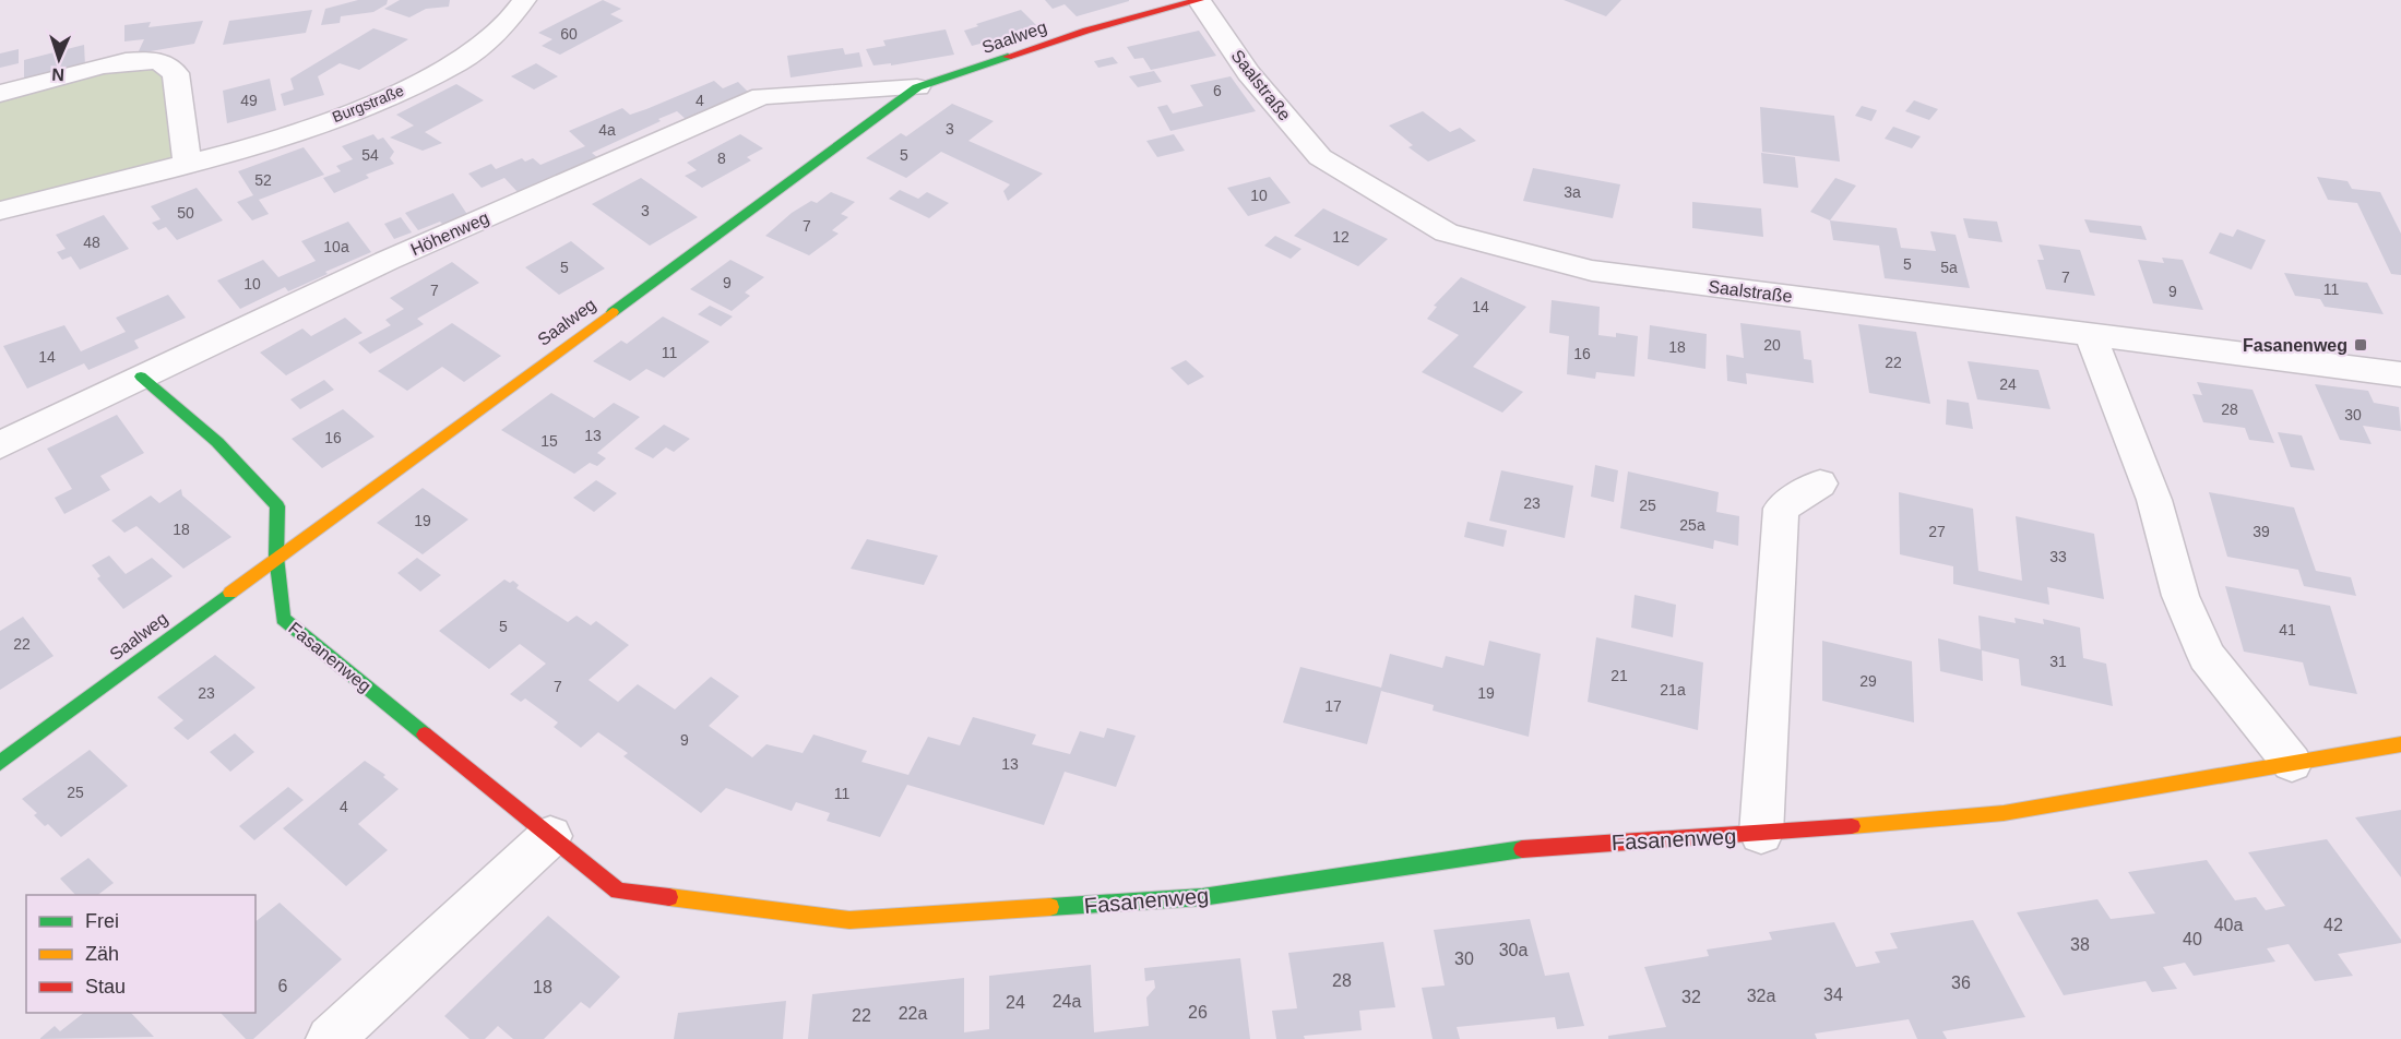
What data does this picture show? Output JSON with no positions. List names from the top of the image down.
{
  "streets": {
    "street": [
      "Saalweg",
      "Saalstraße",
      "Burgstraße",
      "Höhenweg",
      "Fasanenweg"
    ]
  },
  "crossings": [
    ["Saalweg", "Saalstraße"],
    ["Saalweg", "Höhenweg"],
    ["Saalweg", "Fasanenweg"],
    ["Höhenweg", "Fasanenweg"]
  ],
  "places": {
    "transit": ["Fasanenweg"]
  },
  "house_numbers": [
    "60",
    "6",
    "49",
    "4",
    "3",
    "4a",
    "54",
    "5",
    "8",
    "52",
    "3a",
    "10",
    "3",
    "50",
    "7",
    "12",
    "48",
    "10a",
    "5",
    "5",
    "5a",
    "7",
    "9",
    "10",
    "11",
    "7",
    "9",
    "14",
    "20",
    "18",
    "11",
    "16",
    "14",
    "22",
    "24",
    "28",
    "30",
    "13",
    "16",
    "15",
    "23",
    "25",
    "19",
    "25a",
    "18",
    "27",
    "39",
    "33",
    "5",
    "41",
    "22",
    "31",
    "21",
    "29",
    "7",
    "21a",
    "23",
    "19",
    "17",
    "9",
    "13",
    "25",
    "11",
    "4",
    "40a",
    "42",
    "40",
    "38",
    "30a",
    "30",
    "28",
    "36",
    "6",
    "18",
    "34",
    "32a",
    "32",
    "24a",
    "24",
    "26",
    "22a",
    "22"
  ],
  "legend": ["Frei", "Zäh", "Stau"],
  "north": "bottom"
}
